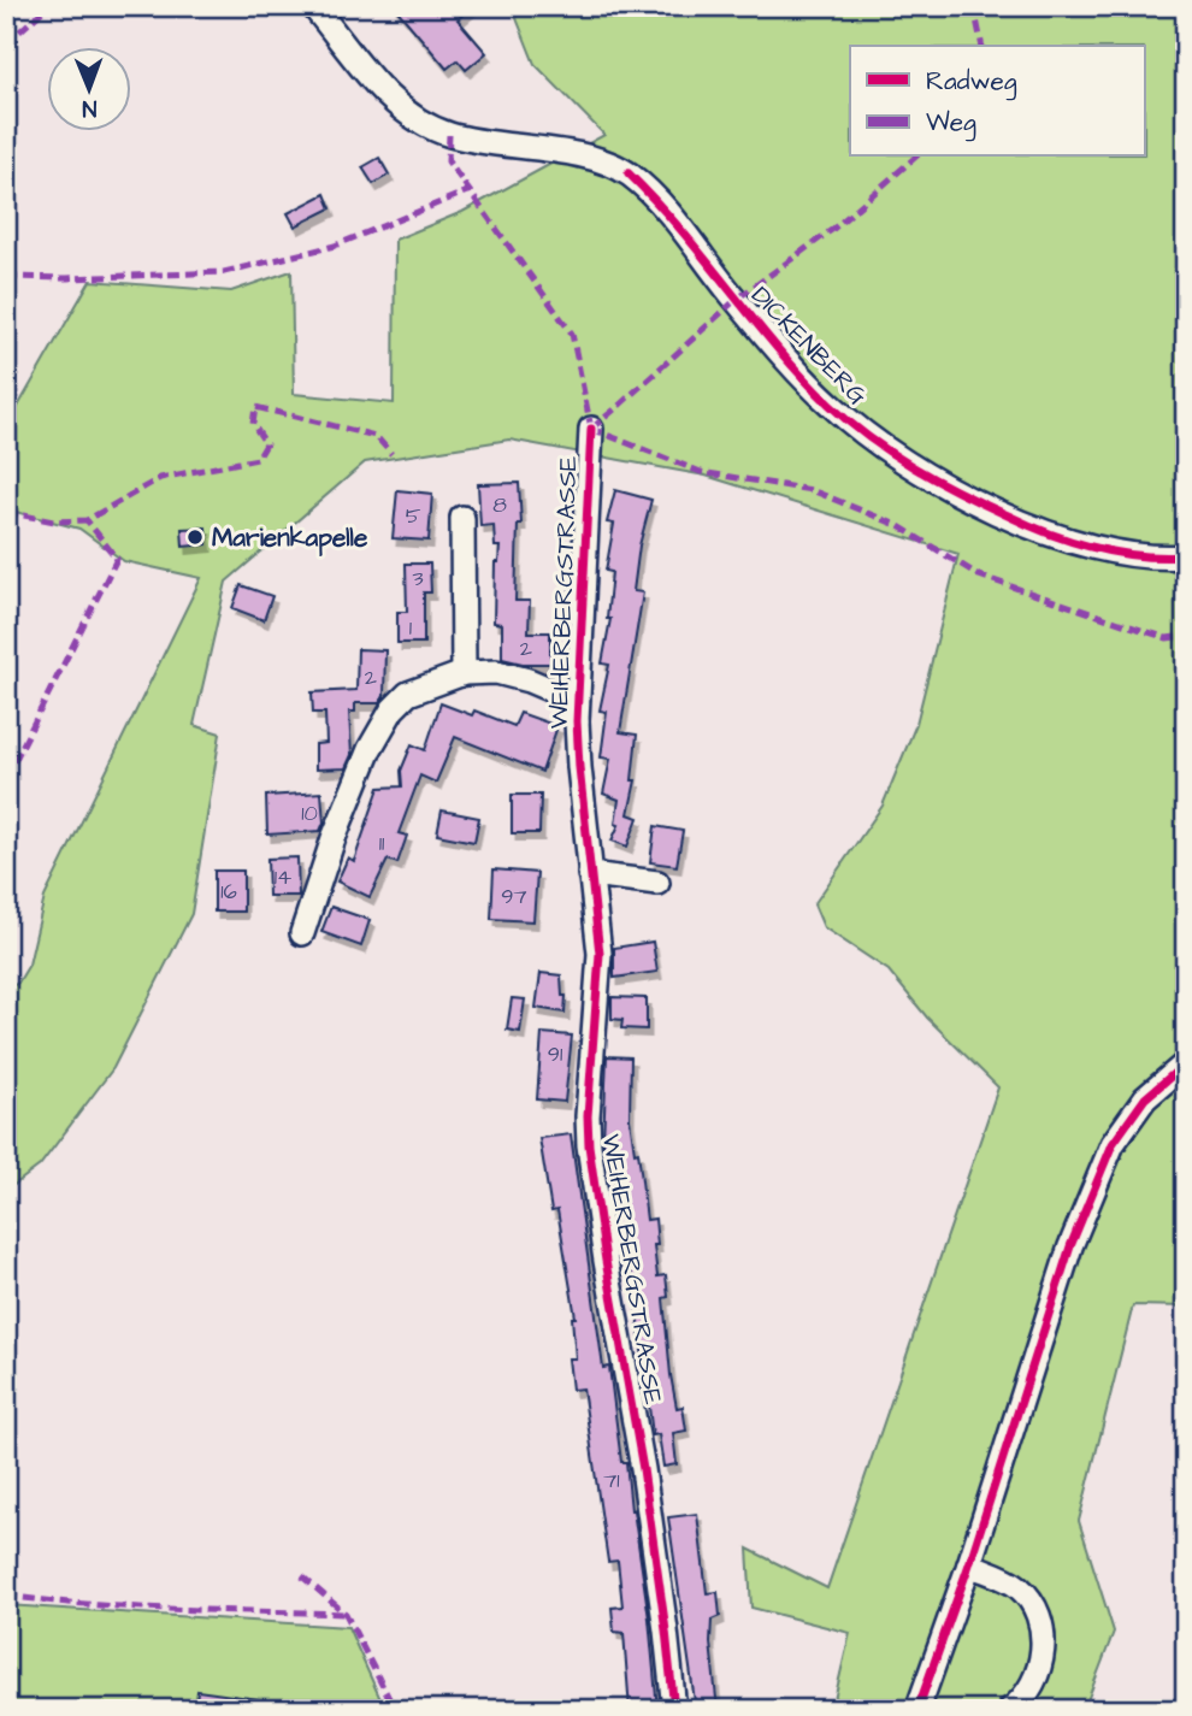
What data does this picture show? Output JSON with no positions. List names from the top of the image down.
{
  "streets": {
    "street": ["DICKENBERG", "WEIHERBERGSTRASSE"]
  },
  "places": ["Marienkapelle"],
  "house_numbers": [
    "8",
    "5",
    "3",
    "1",
    "2",
    "2",
    "10",
    "11",
    "14",
    "16",
    "97",
    "91",
    "71"
  ],
  "legend": ["Radweg", "Weg"],
  "north": "bottom"
}
